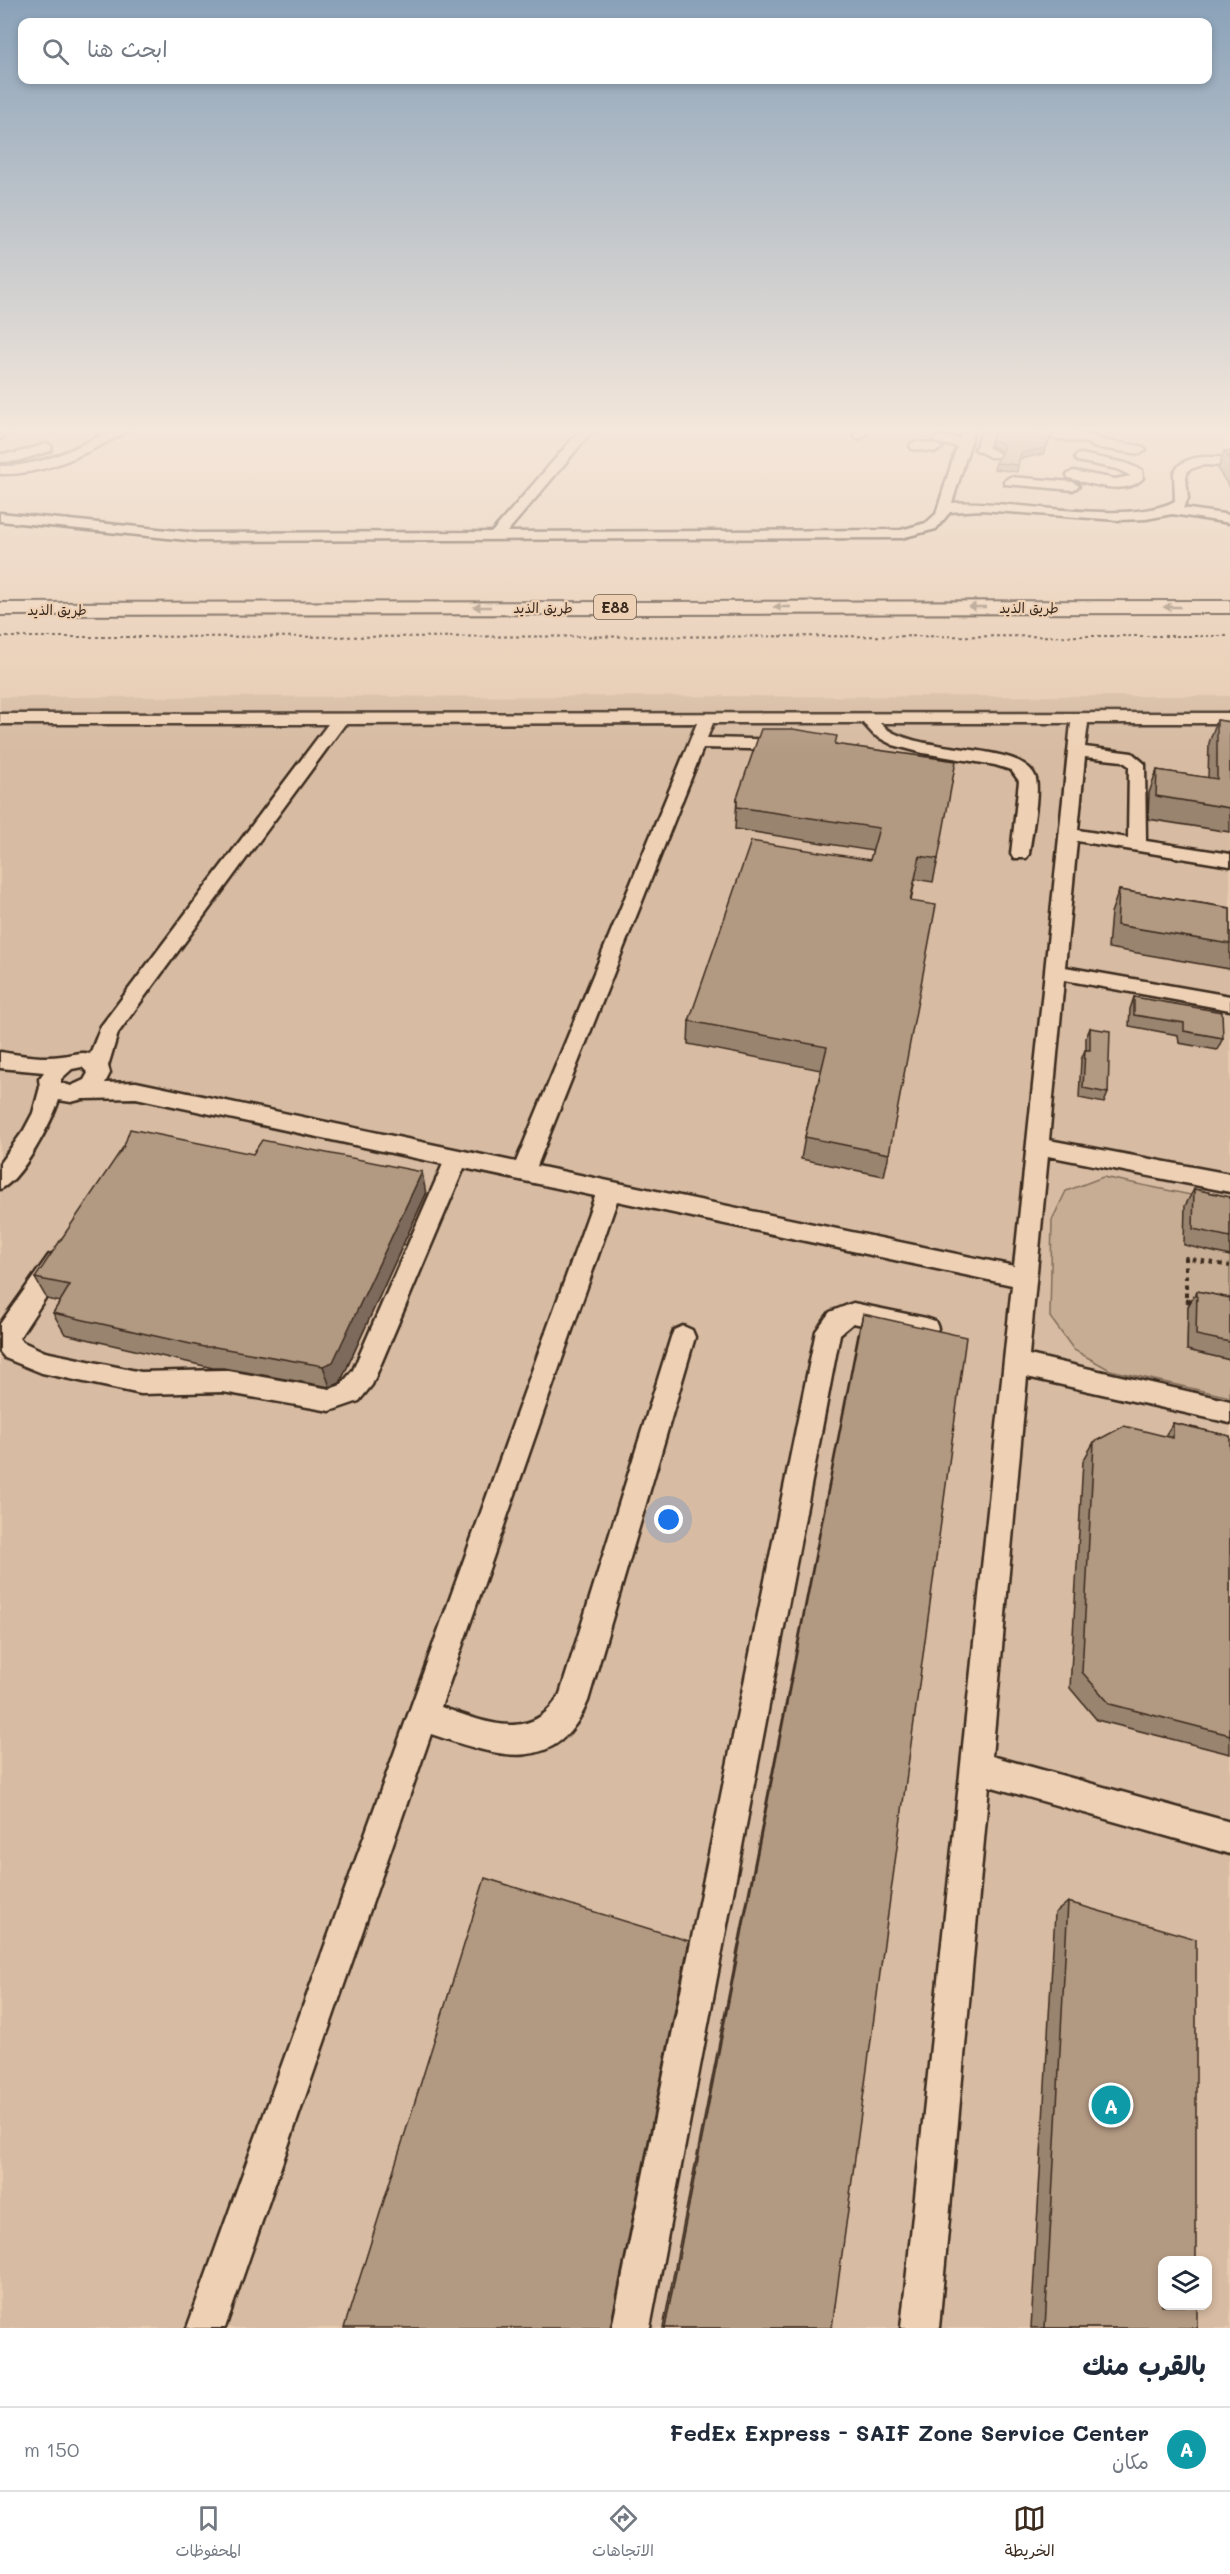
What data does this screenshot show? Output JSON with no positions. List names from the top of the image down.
{
  "streets": {
    "highway": ["طريق الذيد", "E88"]
  },
  "page": {
    "search": "ابحث هنا",
    "pins": "A",
    "heading": "بالقرب منك",
    "list": [
      {
        "mark": "A",
        "name": "FedEx Express - SAIF Zone Service Center",
        "note": "مكان",
        "value": "150 m"
      }
    ],
    "nav": ["الخريطة", "الاتجاهات", "المحفوظات"]
  }
}
